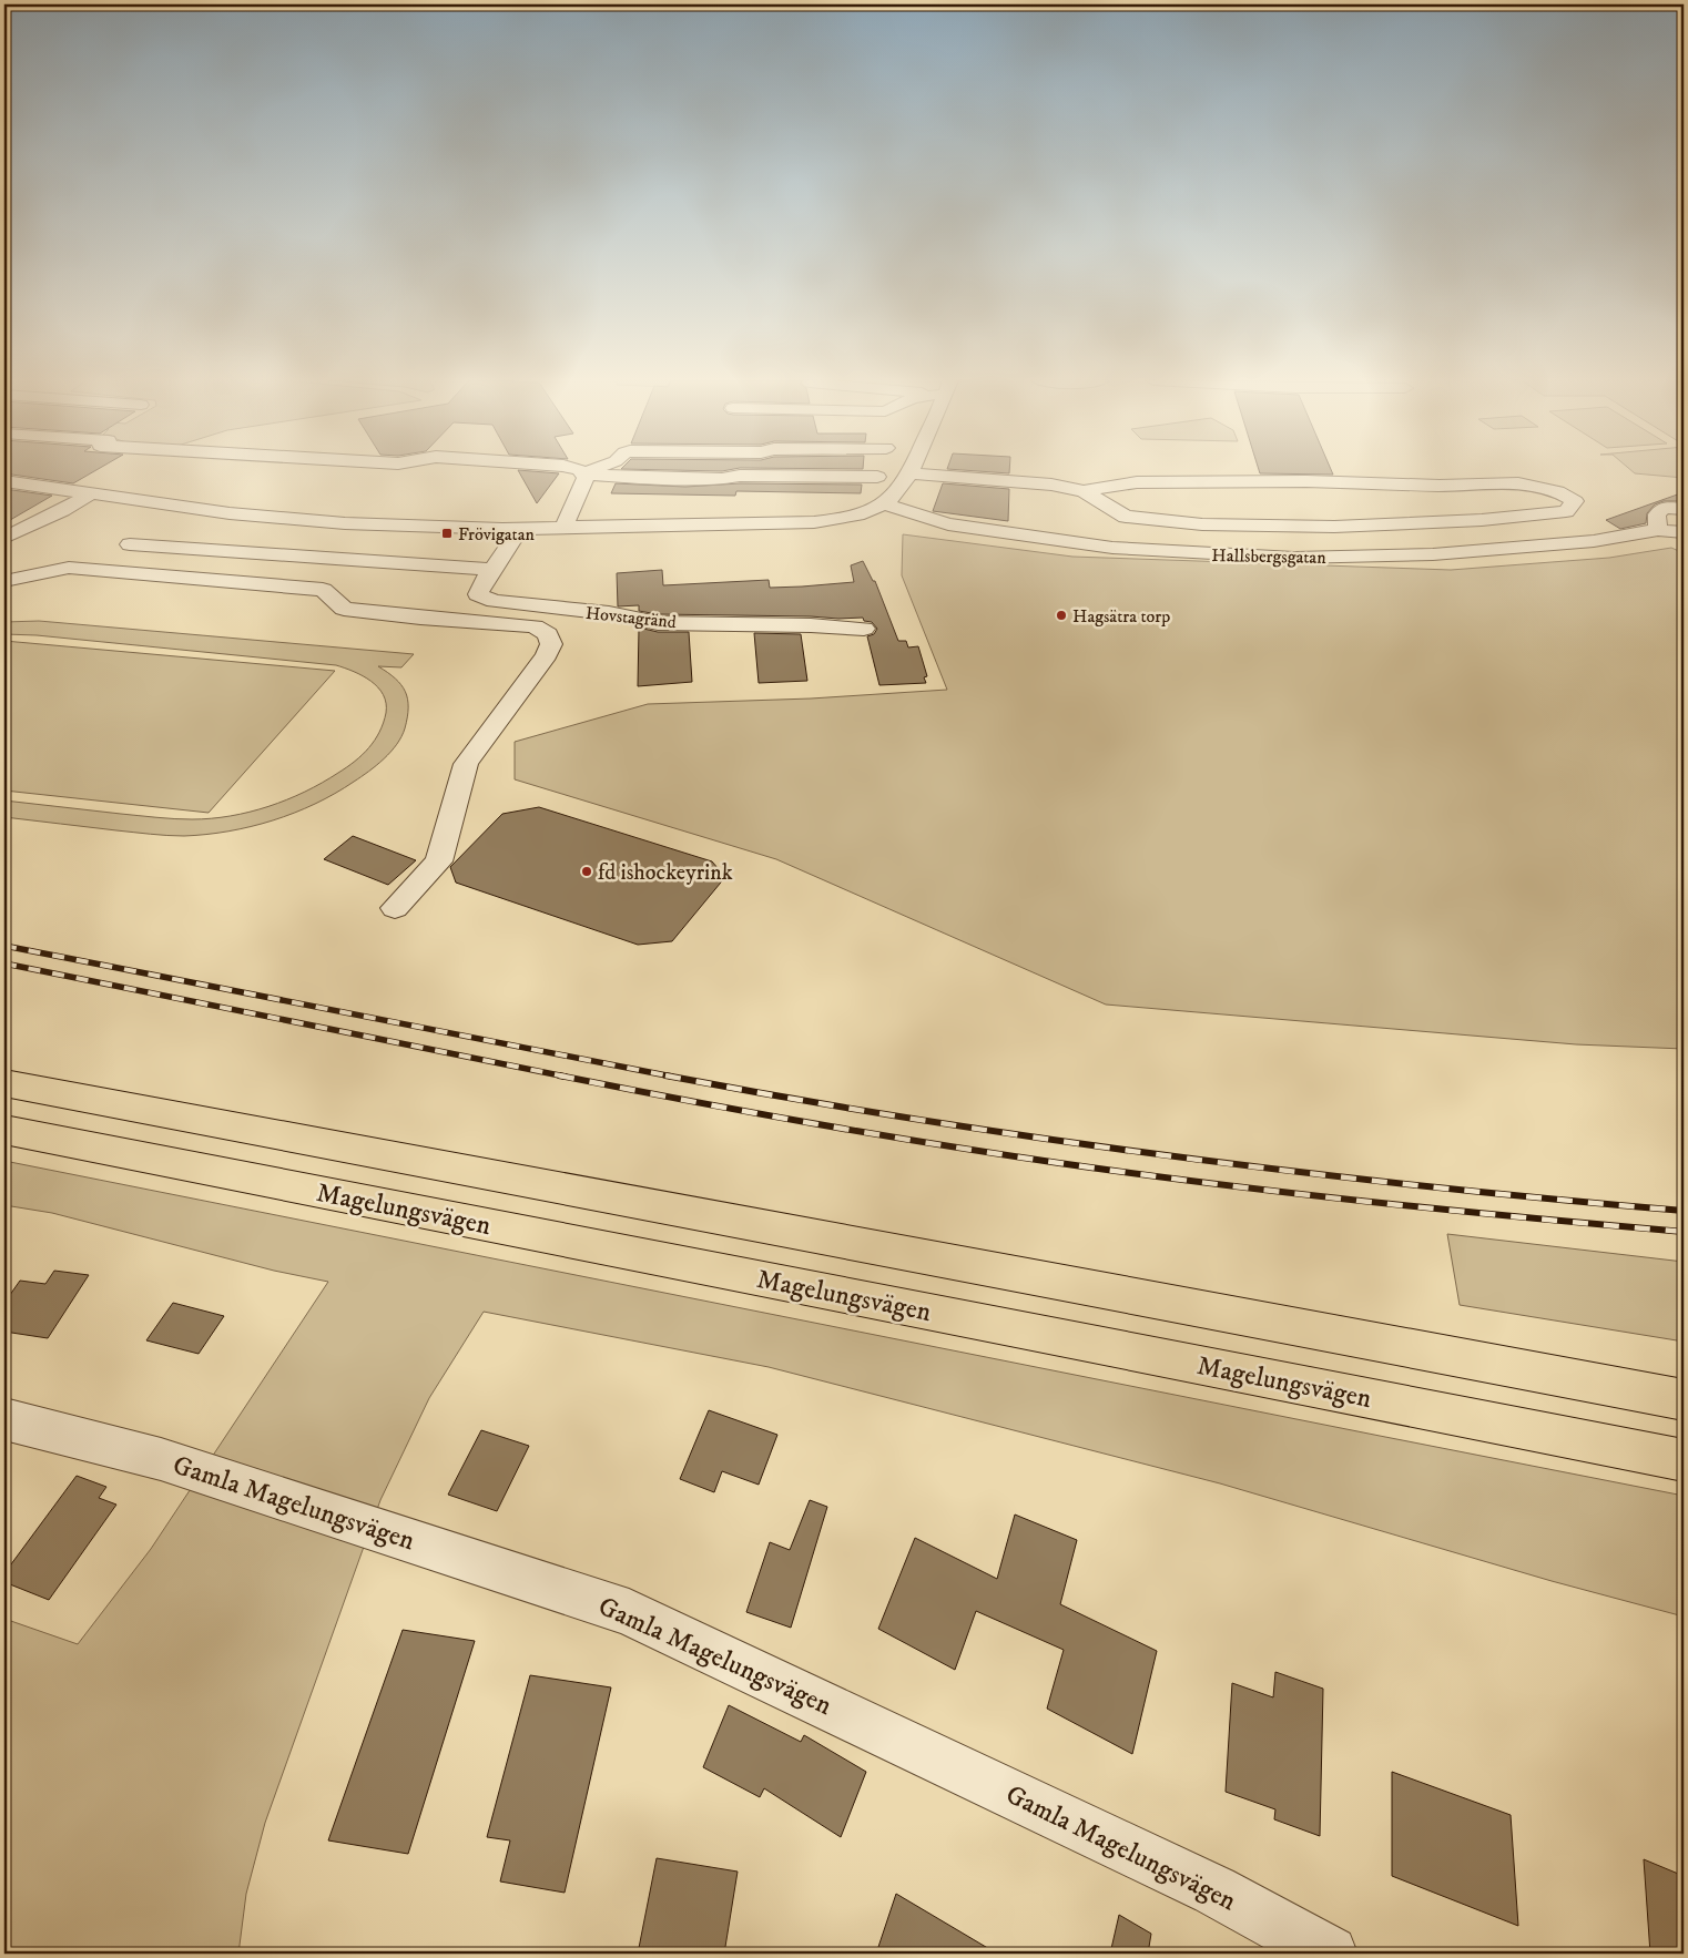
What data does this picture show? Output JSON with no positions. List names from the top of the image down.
{
  "streets": {
    "main road": ["Magelungsvägen"],
    "street": ["Hallsbergsgatan", "Hovstagränd", "Gamla Magelungsvägen"]
  },
  "places": {
    "transit": ["Frövigatan"],
    "other": ["Hagsätra torp", "fd ishockeyrink"]
  }
}
